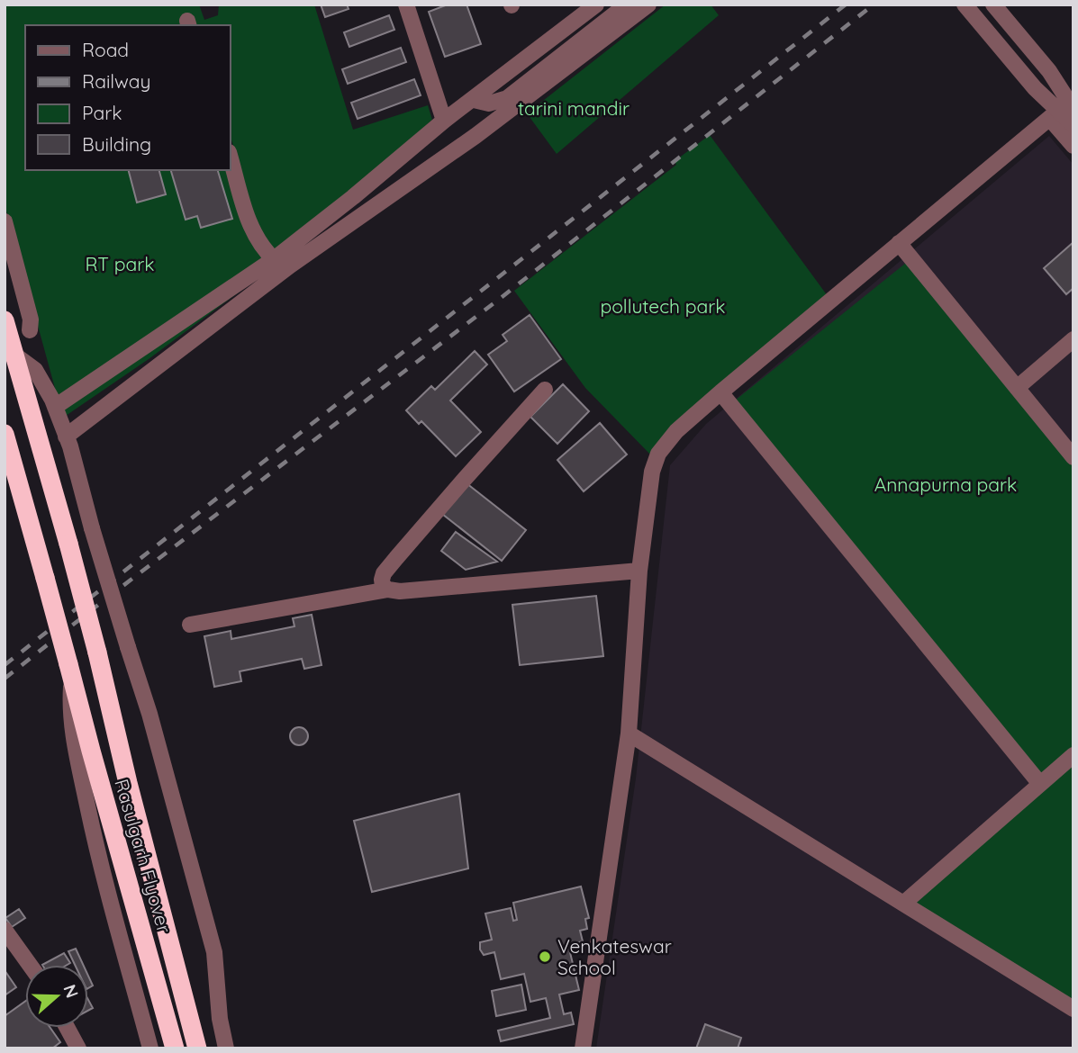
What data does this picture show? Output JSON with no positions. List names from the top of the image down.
{
  "streets": {
    "highway": ["Rasulgarh Flyover"]
  },
  "parks": [
    "tarini mandir",
    "RT park",
    "pollutech park",
    "Annapurna park"
  ],
  "places": ["Venkateswar School"],
  "legend": [
    "Road",
    "Railway",
    "Park",
    "Building"
  ],
  "north": "right"
}
